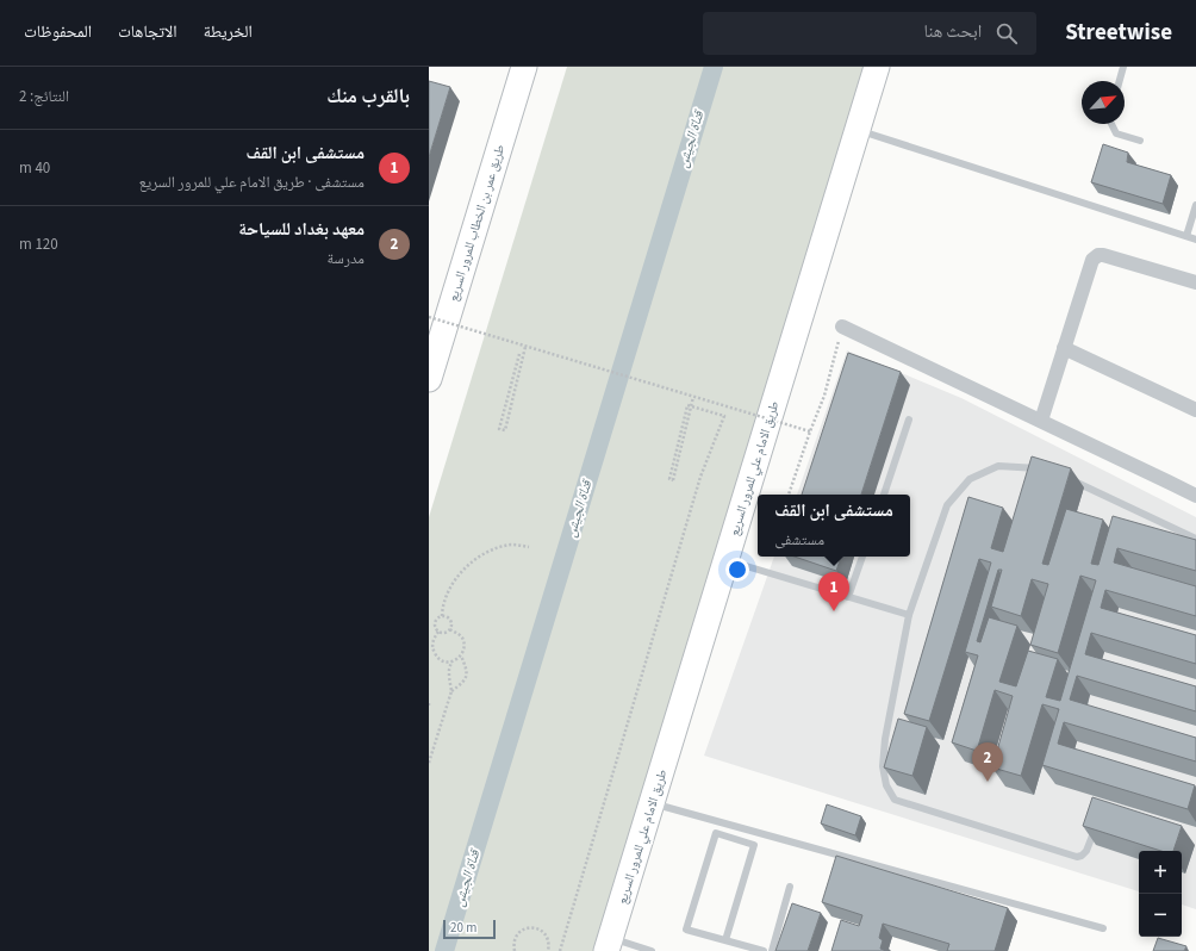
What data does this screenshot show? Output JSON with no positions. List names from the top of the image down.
{
  "streets": {
    "highway": ["طريق عمر بن الخطاب للمرور السريع", "طريق الامام علي للمرور السريع"]
  },
  "water": ["قناة الجيش"],
  "scale_bar": "20 m",
  "north": "top right",
  "page": {
    "header": "Streetwise",
    "search": "ابحث هنا",
    "nav": ["الخريطة", "الاتجاهات", "المحفوظات"],
    "heading": ["بالقرب منك", "النتائج: 2"],
    "list": [
      {
        "mark": "1",
        "name": "مستشفى ابن القف",
        "note": "مستشفى · طريق الامام علي للمرور السريع",
        "value": "40 m"
      },
      {
        "mark": "2",
        "name": "معهد بغداد للسياحة",
        "note": "مدرسة",
        "value": "120 m"
      }
    ],
    "popup": ["مستشفى ابن القف", "مستشفى"],
    "pins": ["1", "2"],
    "map_buttons": ["+", "−"],
    "scale": "20 m"
  }
}
